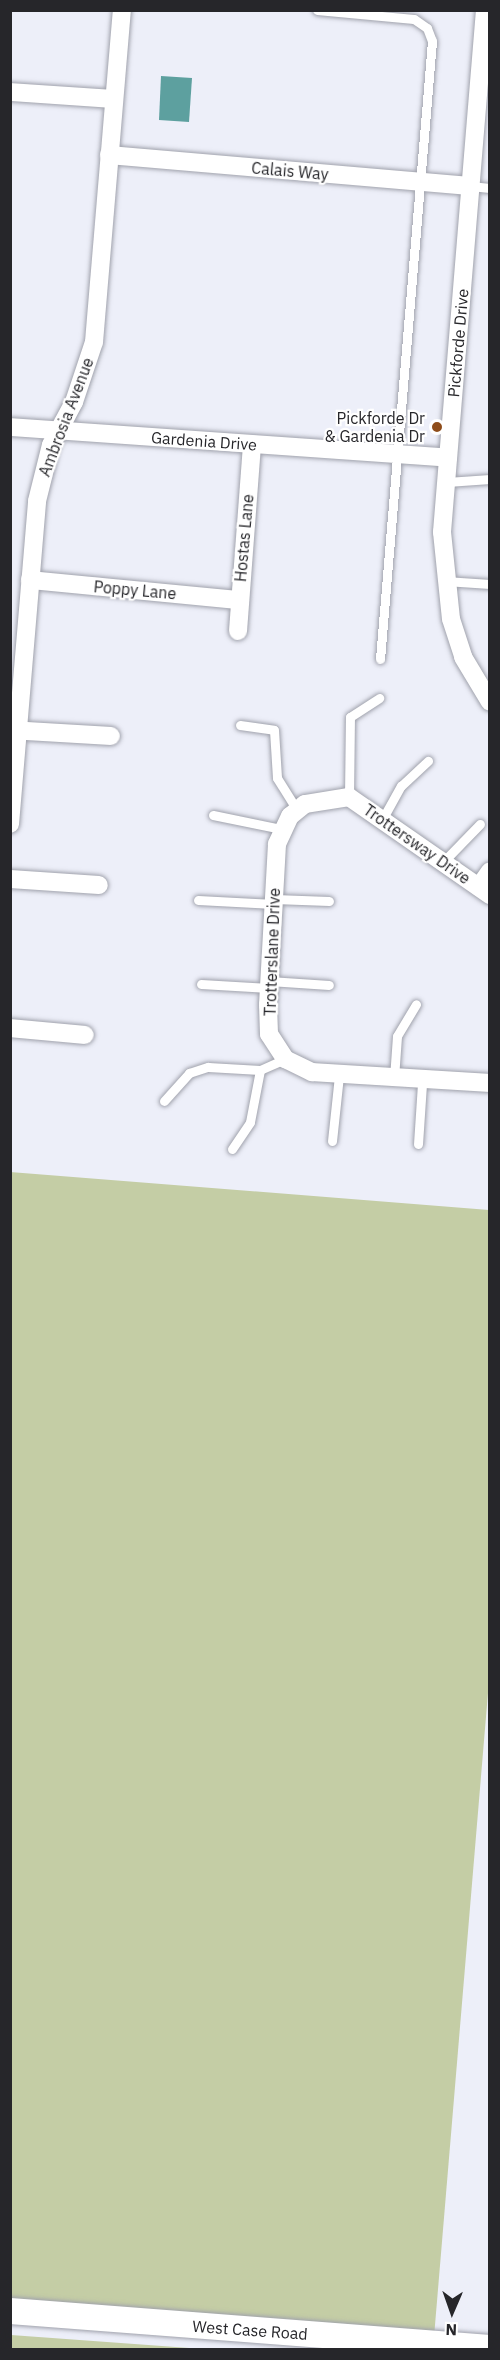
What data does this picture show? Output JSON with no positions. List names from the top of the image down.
{
  "streets": {
    "main road": ["West Case Road"],
    "street": [
      "Calais Way",
      "Pickforde Drive",
      "Ambrosia Avenue",
      "Gardenia Drive",
      "Hostas Lane",
      "Poppy Lane",
      "Trottersway Drive",
      "Trotterslane Drive"
    ]
  },
  "crossings": [
    ["Calais Way", "Pickforde Drive"],
    ["Calais Way", "Ambrosia Avenue"],
    ["Pickforde Drive", "Gardenia Drive"],
    ["Ambrosia Avenue", "Gardenia Drive"],
    ["Ambrosia Avenue", "Poppy Lane"],
    ["Gardenia Drive", "Hostas Lane"],
    ["Hostas Lane", "Poppy Lane"],
    ["Trottersway Drive", "Trotterslane Drive"]
  ],
  "places": ["Pickforde Dr & Gardenia Dr"],
  "north": "bottom"
}
